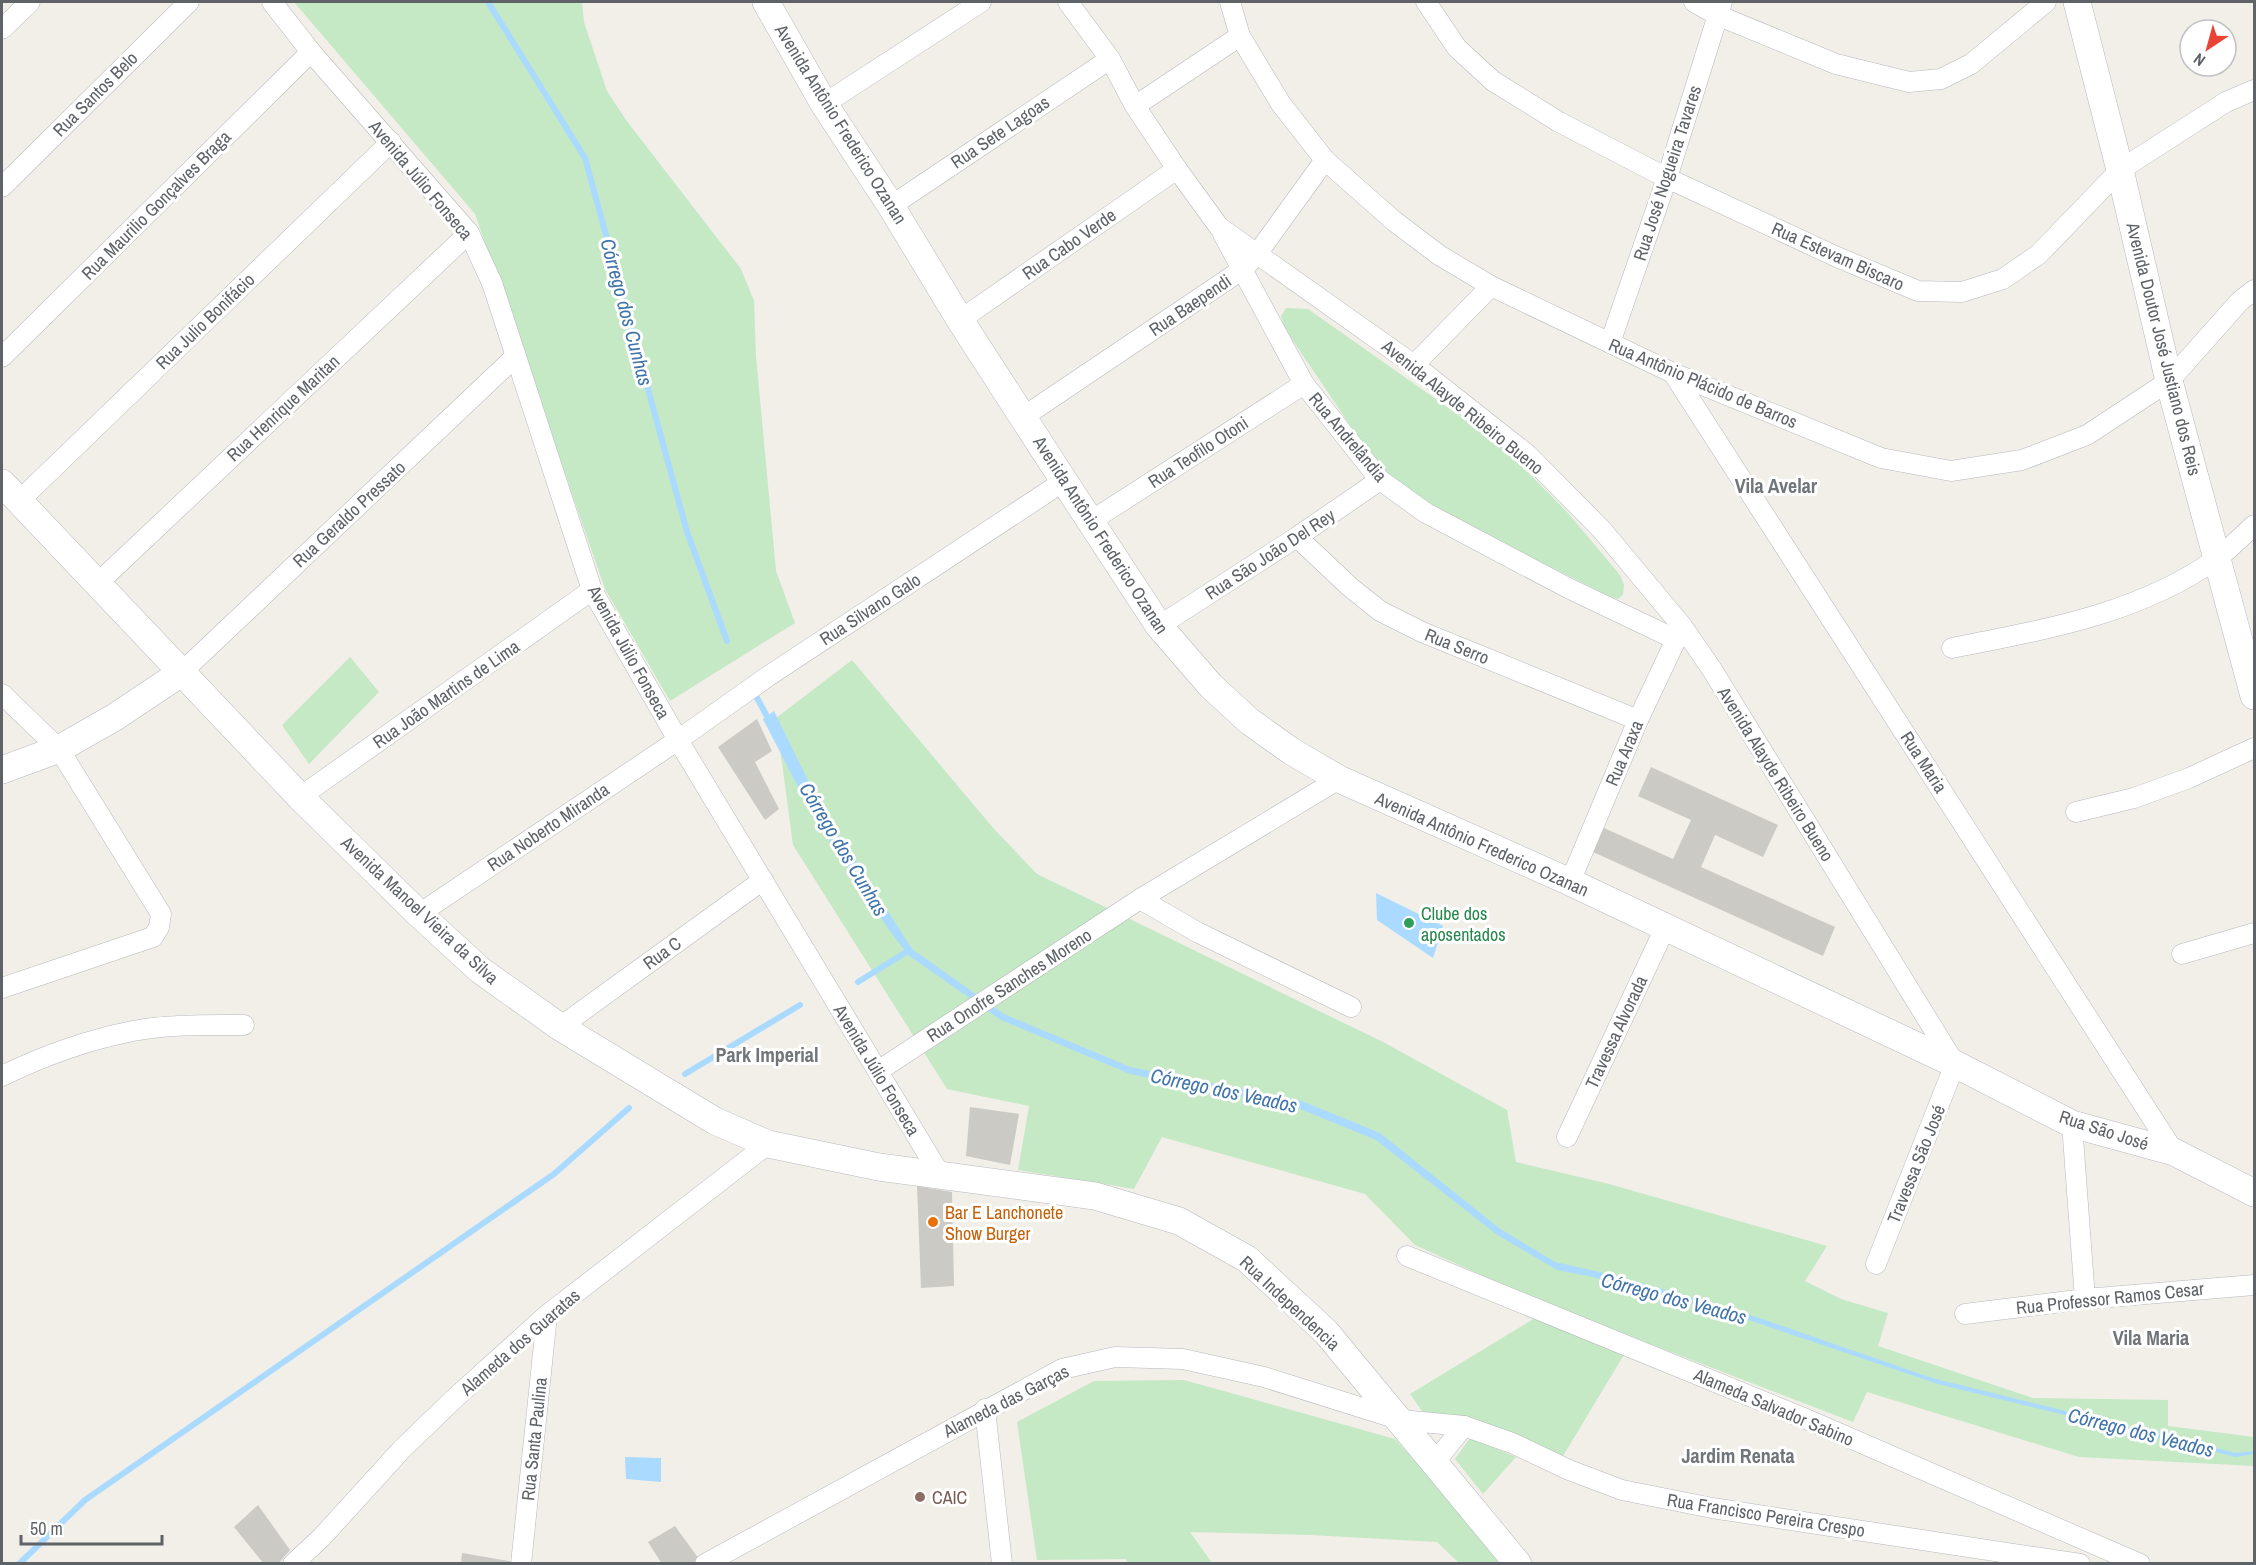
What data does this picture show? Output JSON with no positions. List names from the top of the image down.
{
  "streets": {
    "street": [
      "Rua Santos Belo",
      "Avenida Antônio Frederico Ozanan",
      "Rua Sete Lagoas",
      "Rua José Nogueira Tavares",
      "Avenida Júlio Fonseca",
      "Rua Maurilio Gonçalves Braga",
      "Rua Cabo Verde",
      "Rua Estevam Biscaro",
      "Rua Baependi",
      "Rua Julio Bonifácio",
      "Avenida Doutor José Justiano dos Reis",
      "Rua Antônio Plácido de Barros",
      "Avenida Alayde Ribeiro Bueno",
      "Rua Henrique Maritan",
      "Rua Andrelândia",
      "Rua Teofilo Otoni",
      "Rua Geraldo Pressato",
      "Rua São João Del Rey",
      "Rua Silvano Galo",
      "Rua Serro",
      "Rua João Martins de Lima",
      "Rua Araxa",
      "Rua Maria",
      "Rua Noberto Miranda",
      "Avenida Manoel Vieira da Silva",
      "Rua C",
      "Rua Onofre Sanches Moreno",
      "Travessa Alvorada",
      "Rua São José",
      "Travessa São José",
      "Rua Professor Ramos Cesar",
      "Rua Independencia",
      "Alameda dos Guaratas",
      "Alameda das Garças",
      "Alameda Salvador Sabino",
      "Rua Santa Paulina",
      "Rua Francisco Pereira Crespo"
    ]
  },
  "crossings": [
    ["Avenida Antônio Frederico Ozanan", "Rua Sete Lagoas"],
    ["Avenida Antônio Frederico Ozanan", "Rua Cabo Verde"],
    ["Avenida Antônio Frederico Ozanan", "Rua Baependi"],
    ["Avenida Antônio Frederico Ozanan", "Avenida Alayde Ribeiro Bueno"],
    ["Avenida Antônio Frederico Ozanan", "Rua Teofilo Otoni"],
    ["Avenida Antônio Frederico Ozanan", "Rua São João Del Rey"],
    ["Avenida Antônio Frederico Ozanan", "Rua Silvano Galo"],
    ["Avenida Antônio Frederico Ozanan", "Rua Araxa"],
    ["Avenida Antônio Frederico Ozanan", "Rua Onofre Sanches Moreno"],
    ["Avenida Antônio Frederico Ozanan", "Travessa Alvorada"],
    ["Avenida Antônio Frederico Ozanan", "Rua São José"],
    ["Avenida Antônio Frederico Ozanan", "Travessa São José"],
    ["Rua Sete Lagoas", "Avenida Alayde Ribeiro Bueno"],
    ["Rua José Nogueira Tavares", "Rua Estevam Biscaro"],
    ["Rua José Nogueira Tavares", "Rua Antônio Plácido de Barros"],
    ["Avenida Júlio Fonseca", "Rua Maurilio Gonçalves Braga"],
    ["Avenida Júlio Fonseca", "Rua Julio Bonifácio"],
    ["Avenida Júlio Fonseca", "Rua Henrique Maritan"],
    ["Avenida Júlio Fonseca", "Rua Geraldo Pressato"],
    ["Avenida Júlio Fonseca", "Rua Silvano Galo"],
    ["Avenida Júlio Fonseca", "Rua João Martins de Lima"],
    ["Avenida Júlio Fonseca", "Rua Noberto Miranda"],
    ["Avenida Júlio Fonseca", "Avenida Manoel Vieira da Silva"],
    ["Avenida Júlio Fonseca", "Rua C"],
    ["Avenida Júlio Fonseca", "Rua Onofre Sanches Moreno"],
    ["Avenida Júlio Fonseca", "Rua Independencia"],
    ["Rua Cabo Verde", "Avenida Alayde Ribeiro Bueno"],
    ["Rua Estevam Biscaro", "Avenida Doutor José Justiano dos Reis"],
    ["Rua Baependi", "Rua Antônio Plácido de Barros"],
    ["Rua Baependi", "Avenida Alayde Ribeiro Bueno"],
    ["Rua Baependi", "Rua Andrelândia"],
    ["Rua Julio Bonifácio", "Avenida Manoel Vieira da Silva"],
    ["Avenida Doutor José Justiano dos Reis", "Rua Antônio Plácido de Barros"],
    ["Rua Antônio Plácido de Barros", "Rua Maria"],
    ["Avenida Alayde Ribeiro Bueno", "Rua Andrelândia"],
    ["Avenida Alayde Ribeiro Bueno", "Rua Araxa"],
    ["Avenida Alayde Ribeiro Bueno", "Rua São José"],
    ["Avenida Alayde Ribeiro Bueno", "Travessa São José"],
    ["Rua Henrique Maritan", "Avenida Manoel Vieira da Silva"],
    ["Rua Andrelândia", "Rua Teofilo Otoni"],
    ["Rua Andrelândia", "Rua São João Del Rey"],
    ["Rua Andrelândia", "Rua Araxa"],
    ["Rua Geraldo Pressato", "Avenida Manoel Vieira da Silva"],
    ["Rua São João Del Rey", "Rua Serro"],
    ["Rua Silvano Galo", "Rua Noberto Miranda"],
    ["Rua Serro", "Rua Araxa"],
    ["Rua João Martins de Lima", "Avenida Manoel Vieira da Silva"],
    ["Rua Maria", "Rua São José"],
    ["Rua Noberto Miranda", "Avenida Manoel Vieira da Silva"],
    ["Avenida Manoel Vieira da Silva", "Rua C"],
    ["Avenida Manoel Vieira da Silva", "Rua Independencia"],
    ["Avenida Manoel Vieira da Silva", "Alameda dos Guaratas"],
    ["Rua São José", "Travessa São José"],
    ["Rua Independencia", "Alameda das Garças"],
    ["Rua Independencia", "Rua Francisco Pereira Crespo"],
    ["Alameda dos Guaratas", "Rua Santa Paulina"],
    ["Alameda das Garças", "Rua Francisco Pereira Crespo"]
  ],
  "districts": [
    "Vila Avelar",
    "Park Imperial",
    "Vila Maria",
    "Jardim Renata"
  ],
  "water": ["Córrego dos Cunhas", "Córrego dos Veados"],
  "places": ["Clube dos aposentados", "Bar E Lanchonete Show Burger", "CAIC"],
  "scale_bar": "50 m",
  "north": "bottom left"
}
